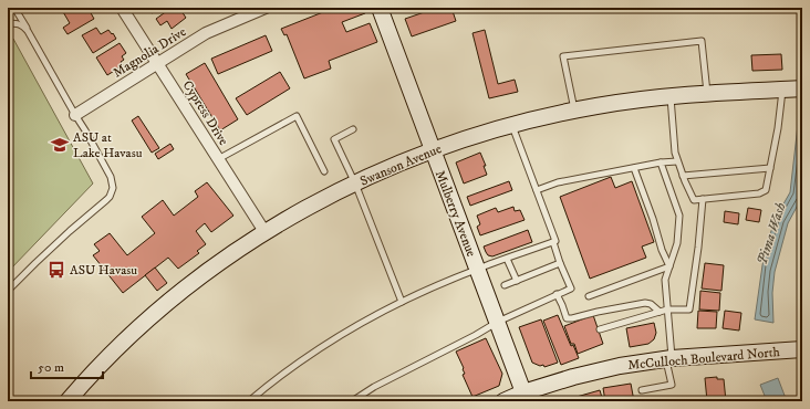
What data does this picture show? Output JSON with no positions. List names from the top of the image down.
{
  "streets": {
    "street": [
      "Magnolia Drive",
      "Cypress Drive",
      "Swanson Avenue",
      "Mulberry Avenue",
      "McCulloch Boulevard North"
    ]
  },
  "crossings": [
    ["Magnolia Drive", "Cypress Drive"],
    ["Cypress Drive", "Swanson Avenue"],
    ["Swanson Avenue", "Mulberry Avenue"],
    ["Mulberry Avenue", "McCulloch Boulevard North"]
  ],
  "water": ["Pima Wash"],
  "places": {
    "school or university": ["ASU at Lake Havasu"],
    "bus stop": ["ASU Havasu"]
  },
  "scale_bar": "50 m"
}
